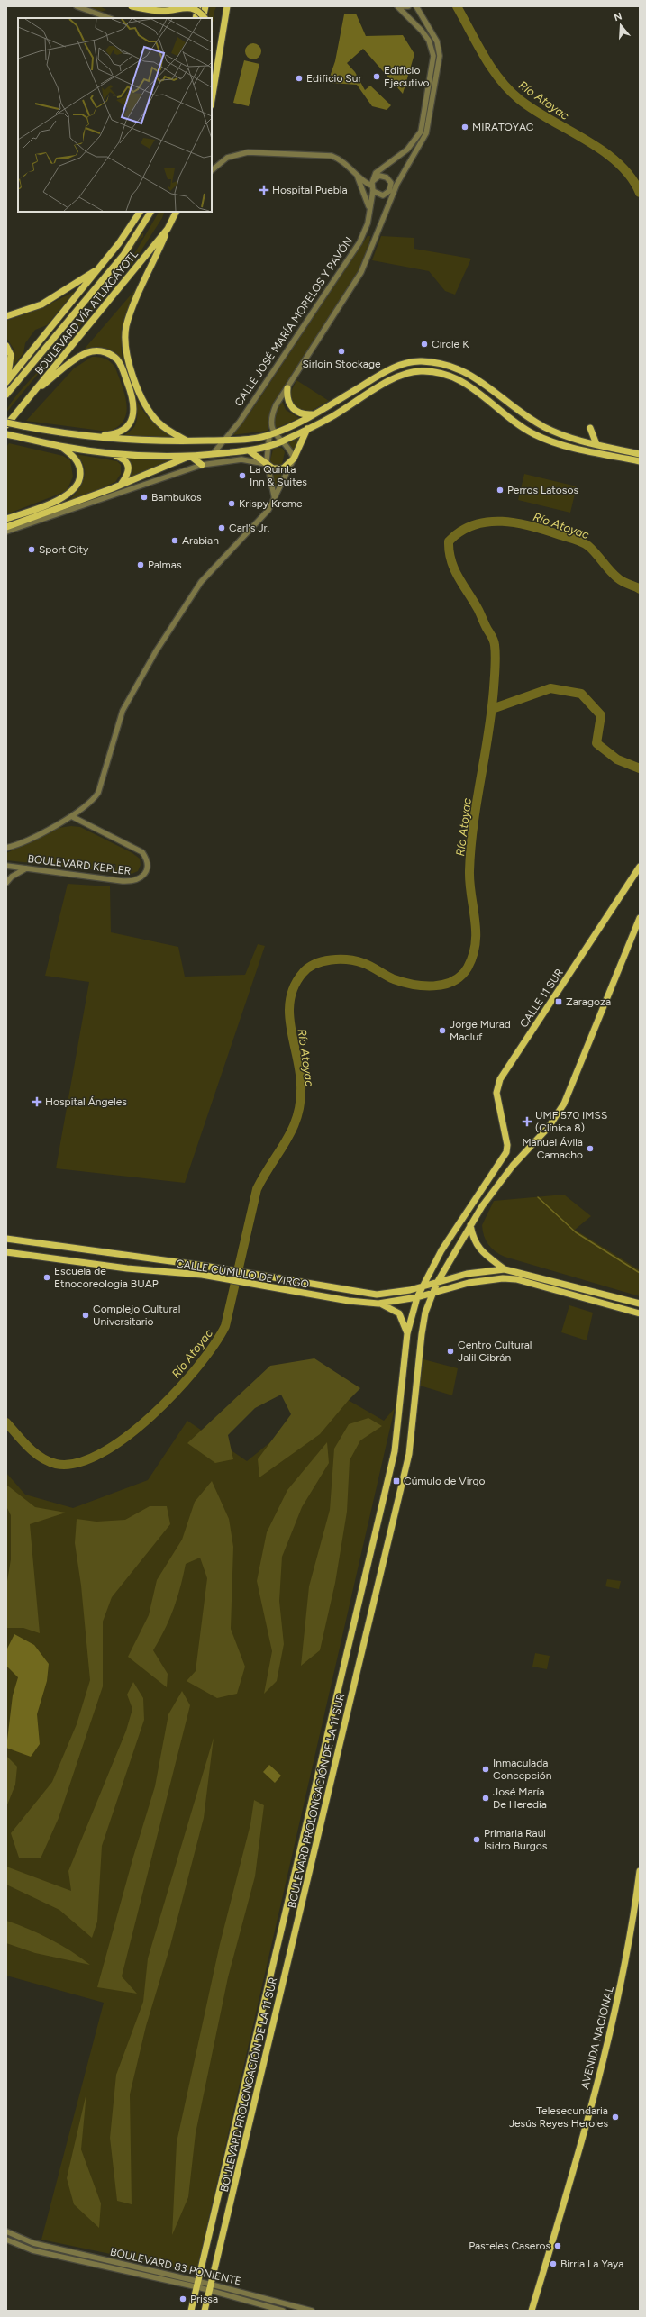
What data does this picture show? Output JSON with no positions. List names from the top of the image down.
{
  "streets": {
    "main road": [
      "BOULEVARD VÍA ATLIXCÁYOTL",
      "CALLE 11 SUR",
      "CALLE CÚMULO DE VIRGO",
      "BOULEVARD PROLONGACIÓN DE LA 11 SUR",
      "AVENIDA NACIONAL"
    ],
    "street": ["CALLE JOSÉ MARÍA MORELOS Y PAVÓN", "BOULEVARD KEPLER", "BOULEVARD 83 PONIENTE"]
  },
  "crossings": [
    ["CALLE 11 SUR", "CALLE CÚMULO DE VIRGO"],
    ["CALLE 11 SUR", "BOULEVARD PROLONGACIÓN DE LA 11 SUR"],
    ["CALLE CÚMULO DE VIRGO", "BOULEVARD PROLONGACIÓN DE LA 11 SUR"],
    ["BOULEVARD PROLONGACIÓN DE LA 11 SUR", "BOULEVARD 83 PONIENTE"]
  ],
  "water": ["Río Atoyac"],
  "places": {
    "other": [
      "Edificio Ejecutivo",
      "Edificio Sur",
      "MIRATOYAC",
      "Circle K",
      "Sirloin Stockage",
      "La Quinta Inn & Suites",
      "Perros Latosos",
      "Bambukos",
      "Krispy Kreme",
      "Carl's Jr.",
      "Arabian",
      "Sport City",
      "Palmas",
      "Jorge Murad Macluf",
      "Manuel Ávila Camacho",
      "Escuela de Etnocoreologia BUAP",
      "Complejo Cultural Universitario",
      "Centro Cultural Jalil Gibrán",
      "Inmaculada Concepción",
      "José María De Heredia",
      "Primaria Raúl Isidro Burgos",
      "Telesecundaria Jesús Reyes Heroles",
      "Pasteles Caseros",
      "Birria La Yaya",
      "Prissa"
    ],
    "health": ["Hospital Puebla", "Hospital Ángeles", "UMF 570 IMSS (Clínica 8)"],
    "transit": ["Zaragoza", "Cúmulo de Virgo"]
  },
  "north": "top"
}
